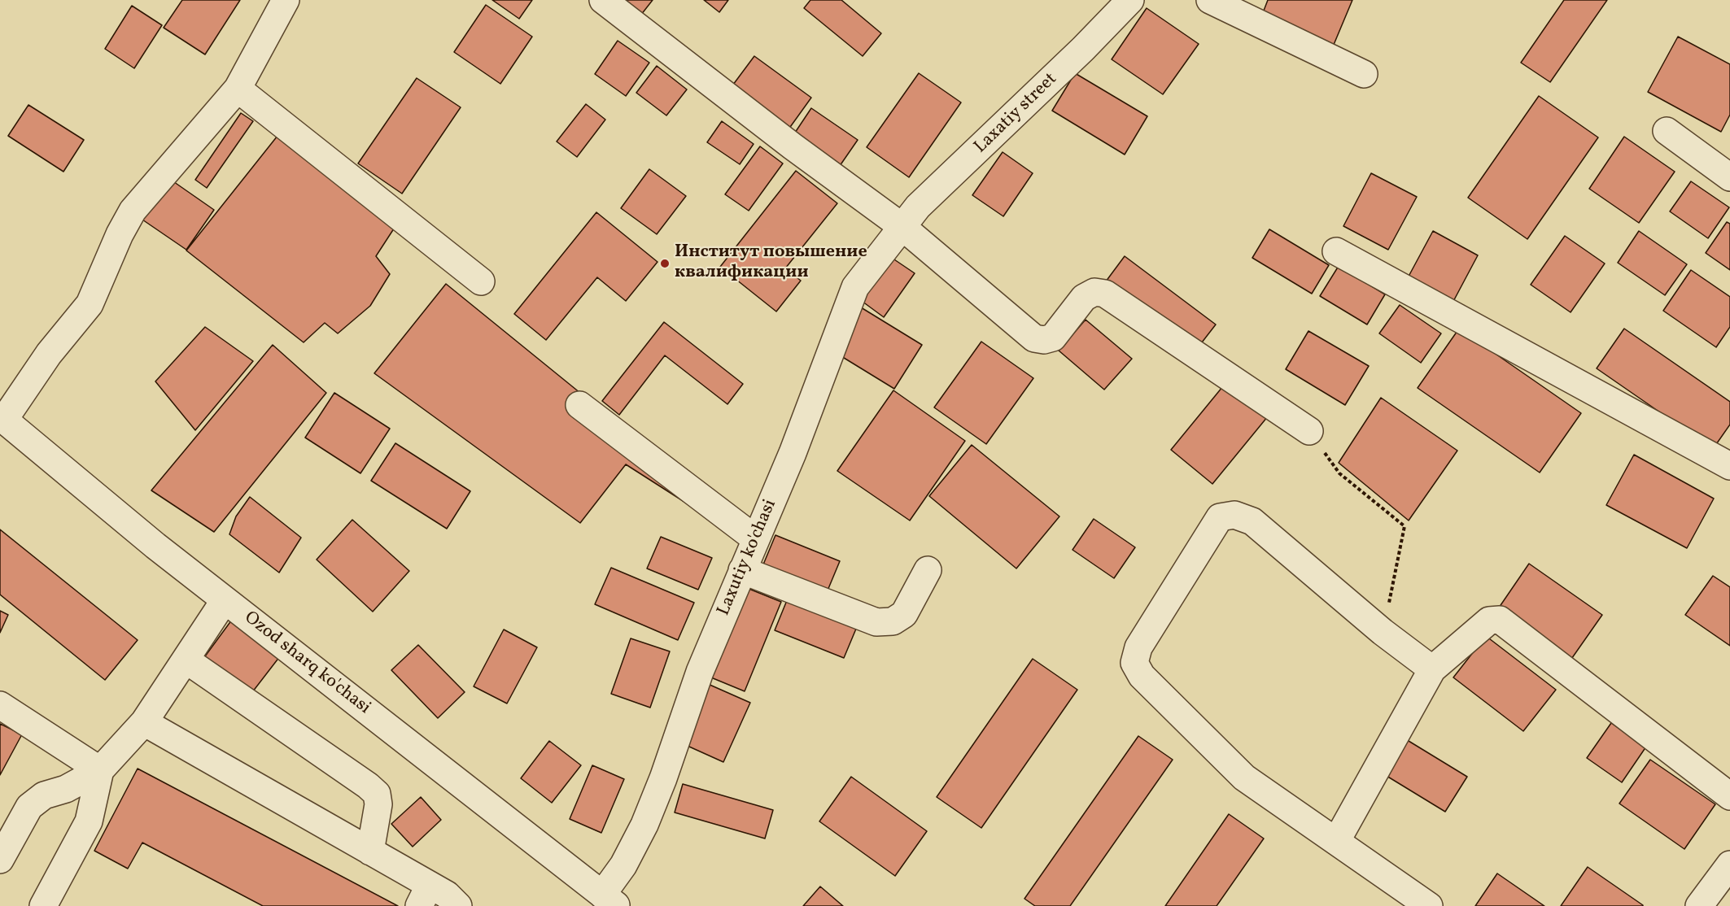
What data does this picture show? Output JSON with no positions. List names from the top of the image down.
{
  "streets": {
    "street": ["Laxatiy street", "Laxutiy ko'chasi", "Ozod sharq ko'chasi"]
  },
  "crossings": [
    ["Laxatiy street", "Laxutiy ko'chasi"],
    ["Laxutiy ko'chasi", "Ozod sharq ko'chasi"]
  ],
  "places": ["Институт повышение квалификации"]
}
